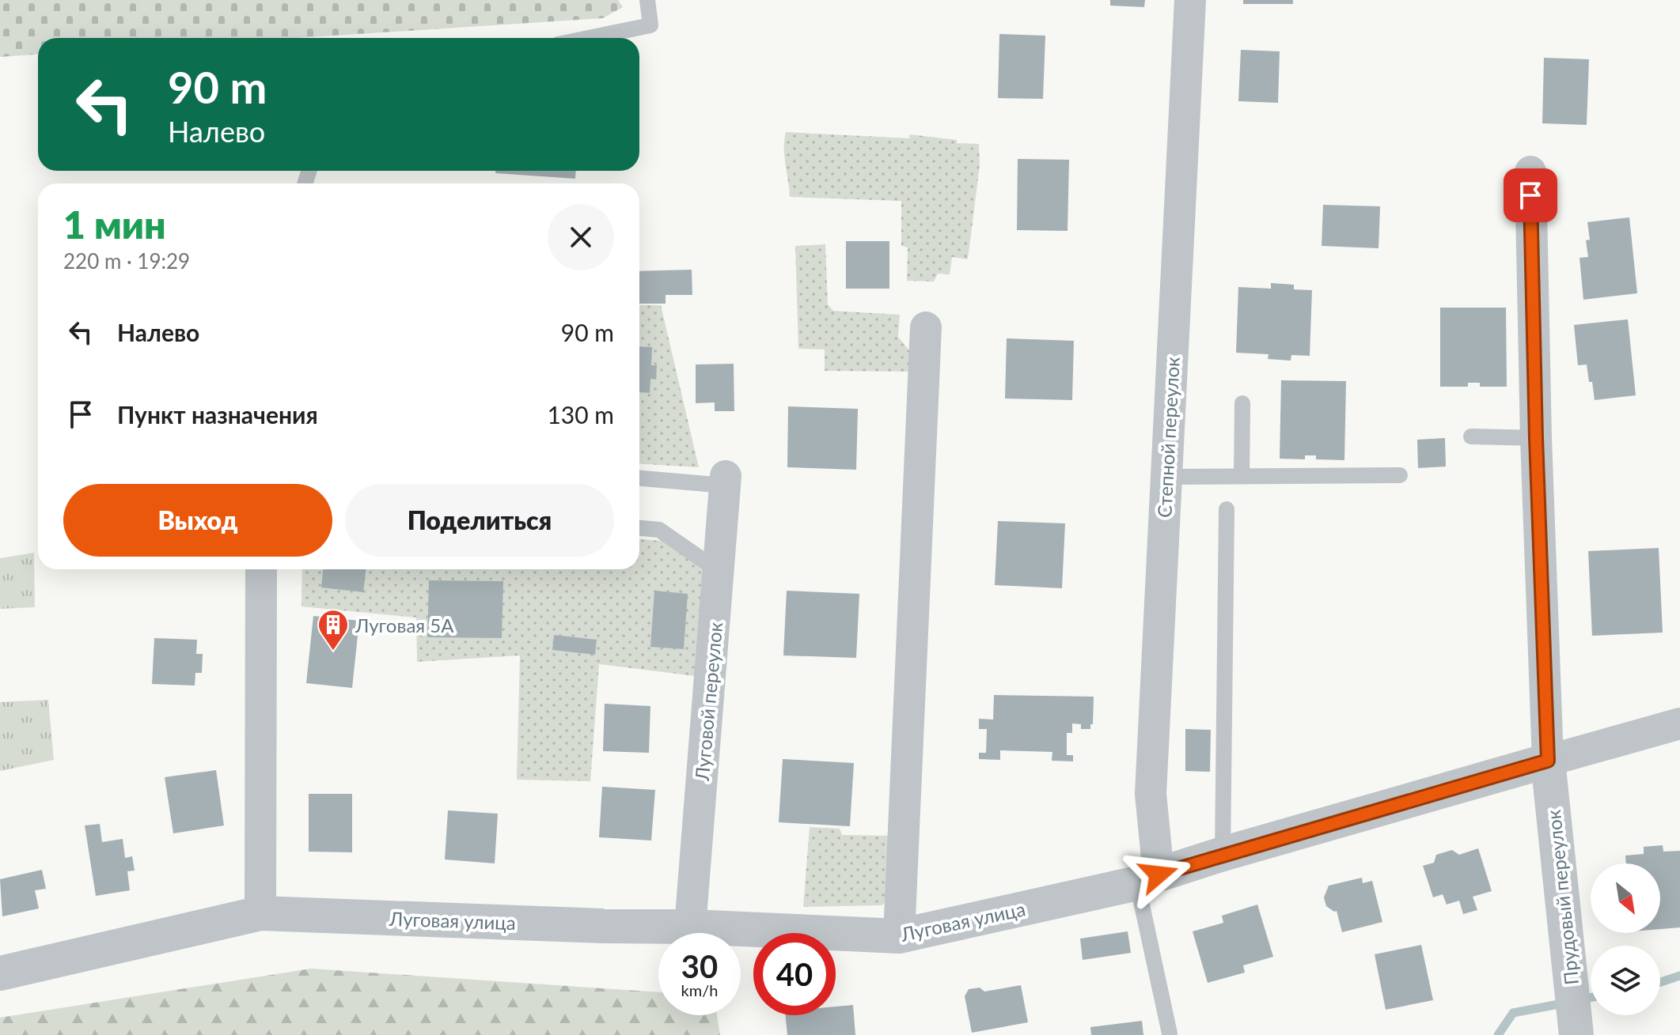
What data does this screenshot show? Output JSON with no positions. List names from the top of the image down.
{
  "streets": {
    "street": [
      "Степной переулок",
      "Луговой переулок",
      "Прудовый переулок",
      "Луговая улица"
    ]
  },
  "crossings": [
    ["Степной переулок", "Луговая улица"],
    ["Луговой переулок", "Луговая улица"],
    ["Прудовый переулок", "Луговая улица"]
  ],
  "places": {
    "building": ["Луговая 5А"]
  },
  "north": "bottom right",
  "page": {
    "turn": ["90 m", "Налево"],
    "heading": ["1 мин", "220 m · 19:29"],
    "list": [
      {
        "name": "Налево",
        "value": "90 m"
      },
      {
        "name": "Пункт назначения",
        "value": "130 m"
      }
    ],
    "buttons": ["Выход", "Поделиться"],
    "speed": "30 km/h",
    "limit": "40"
  }
}
